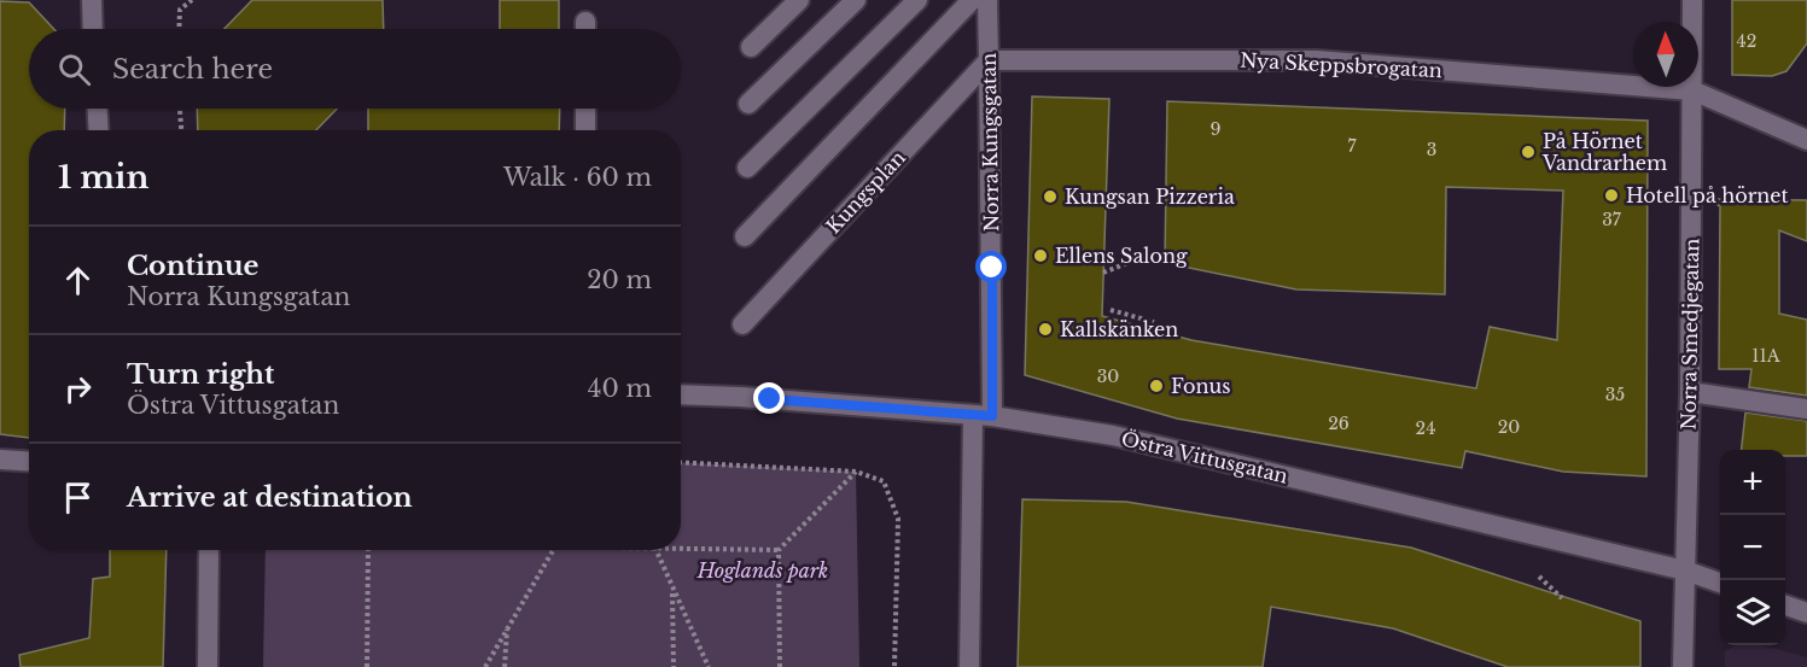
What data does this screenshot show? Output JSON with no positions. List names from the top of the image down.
{
  "streets": {
    "street": [
      "Nya Skeppsbrogatan",
      "Norra Kungsgatan",
      "Kungsplan",
      "Norra Smedjegatan",
      "Östra Vittusgatan"
    ]
  },
  "crossings": [
    ["Nya Skeppsbrogatan", "Norra Kungsgatan"],
    ["Nya Skeppsbrogatan", "Kungsplan"],
    ["Nya Skeppsbrogatan", "Norra Smedjegatan"],
    ["Norra Kungsgatan", "Kungsplan"],
    ["Norra Kungsgatan", "Östra Vittusgatan"],
    ["Norra Smedjegatan", "Östra Vittusgatan"]
  ],
  "parks": ["Hoglands park"],
  "places": [
    "På Hörnet Vandrarhem",
    "Hotell på hörnet",
    "Kungsan Pizzeria",
    "Ellens Salong",
    "Kallskänken",
    "Fonus"
  ],
  "house_numbers": [
    "42",
    "9",
    "7",
    "3",
    "37",
    "11A",
    "30",
    "35",
    "26",
    "20",
    "24"
  ],
  "north": "top",
  "page": {
    "search": "Search here",
    "heading": ["1 min", "Walk · 60 m"],
    "list": [
      ["Continue", "Norra Kungsgatan", "20 m"],
      ["Turn right", "Östra Vittusgatan", "40 m"],
      "Arrive at destination"
    ],
    "map_buttons": ["+", "−"]
  }
}
